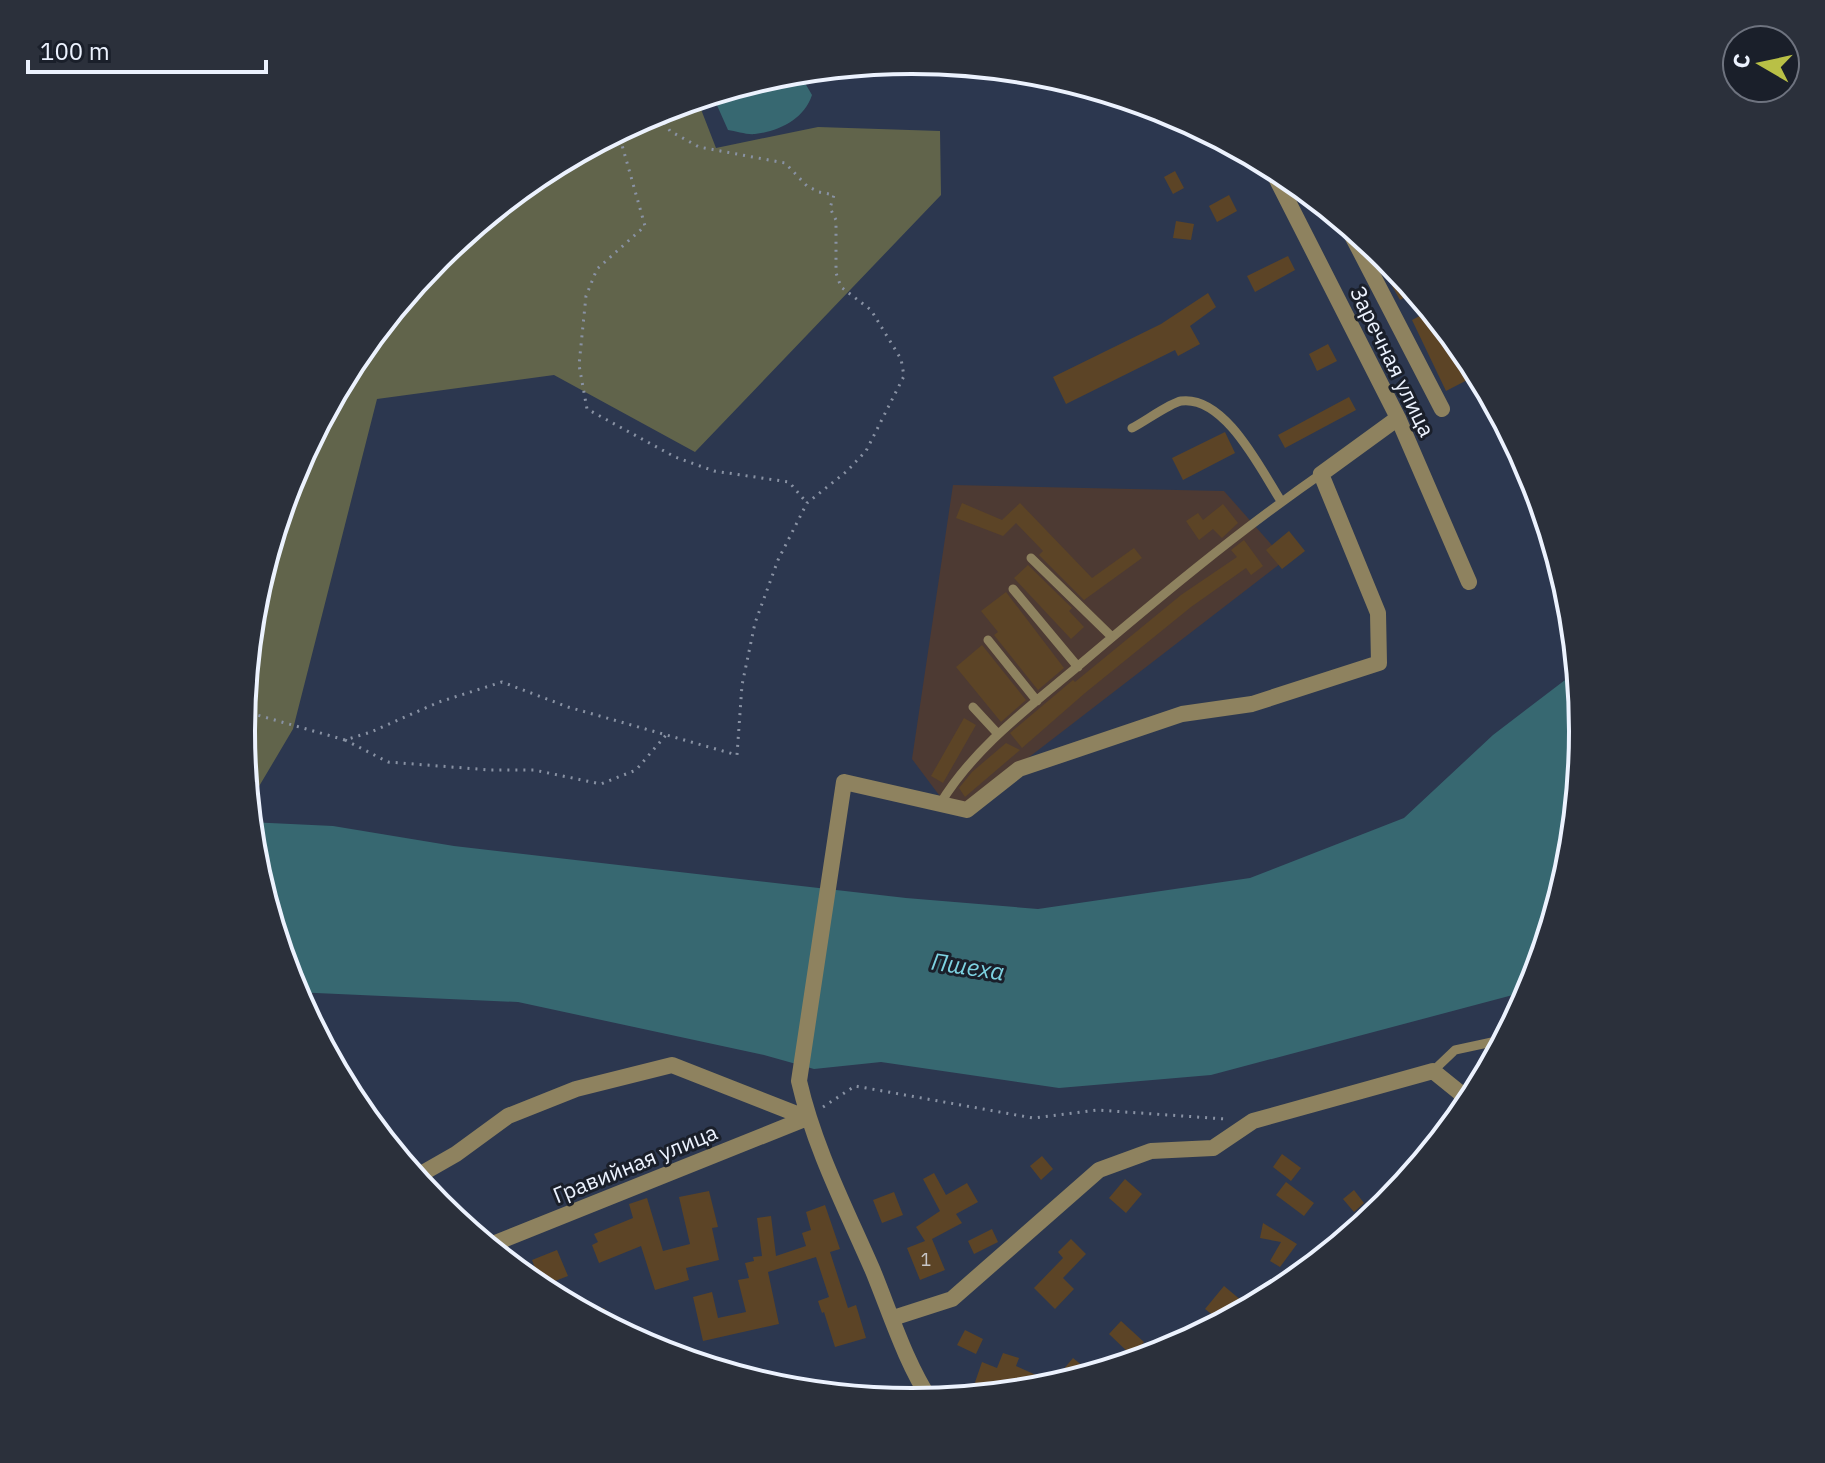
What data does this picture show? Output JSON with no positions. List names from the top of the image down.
{
  "streets": {
    "street": ["Заречная улица", "Гравийная улица"]
  },
  "water": ["Пшеха"],
  "house_numbers": ["1"],
  "scale_bar": "100 m",
  "north": "left"
}
